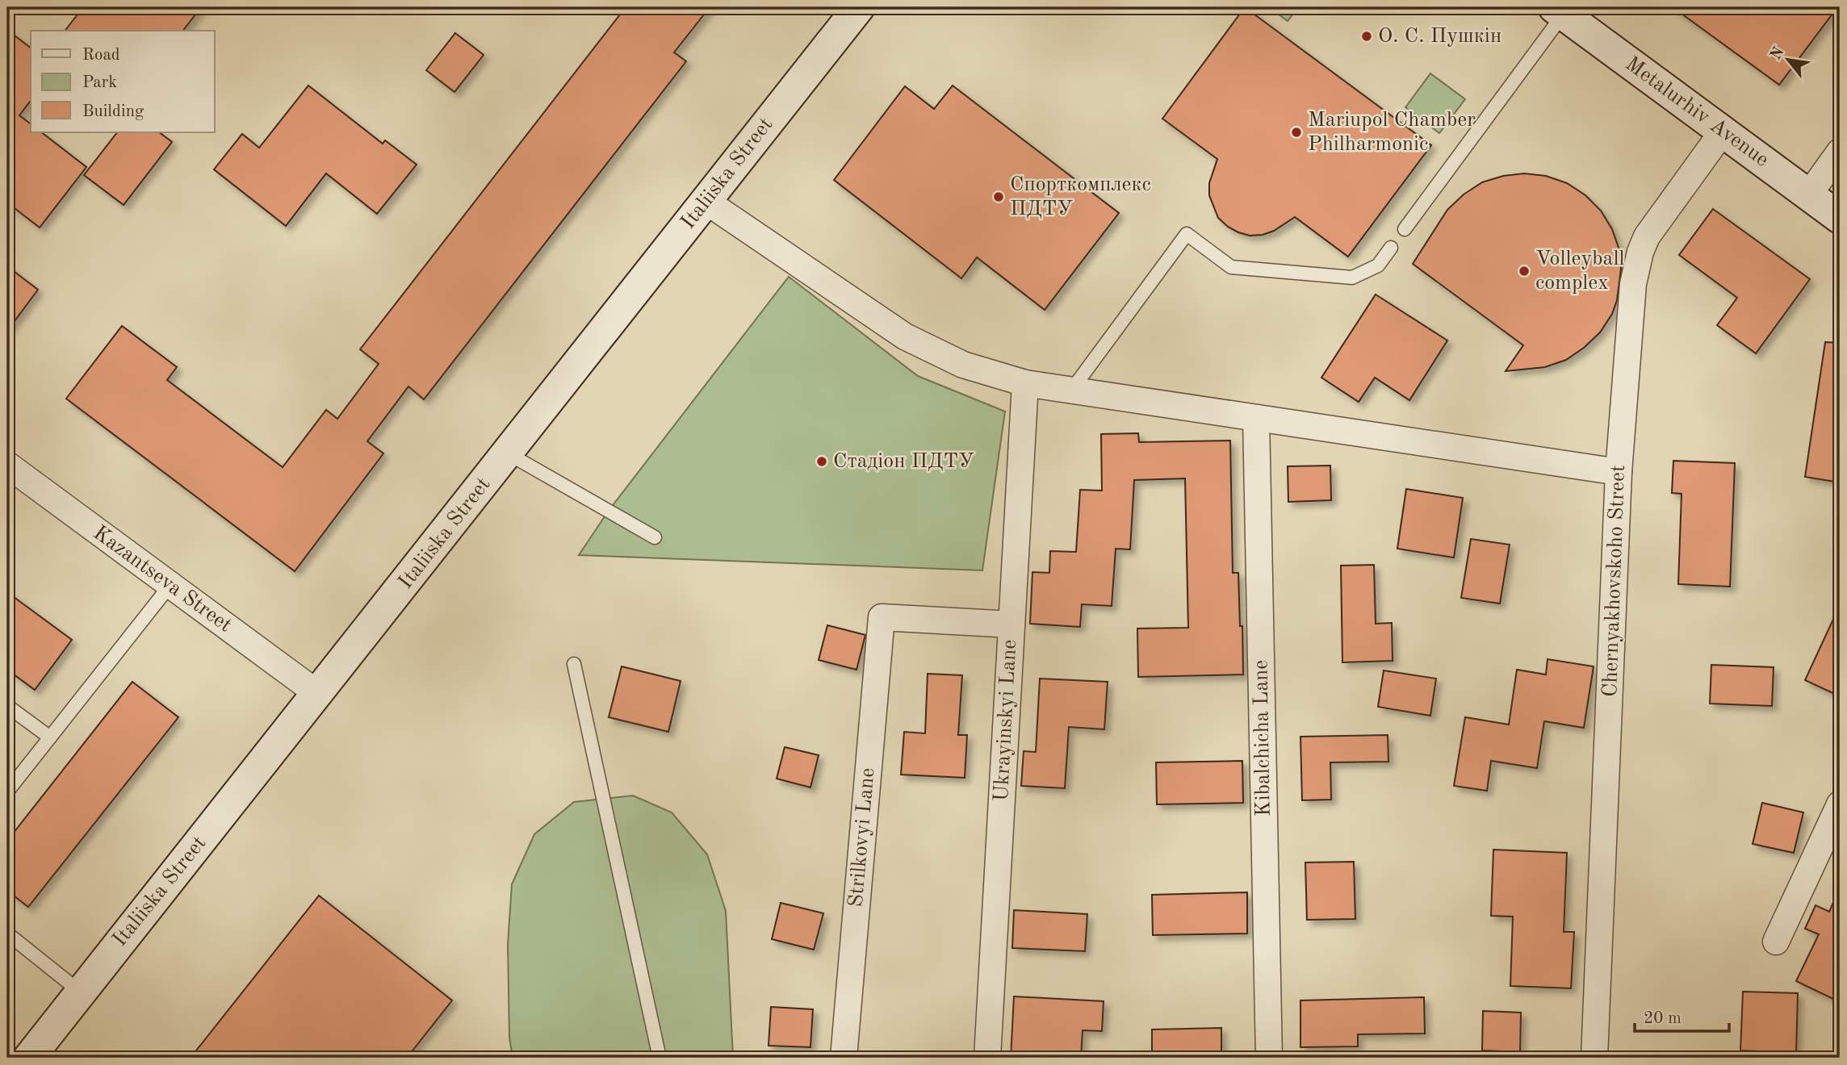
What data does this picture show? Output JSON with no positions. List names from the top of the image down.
{
  "streets": {
    "street": [
      "Metalurhiv Avenue",
      "Italiiska Street",
      "Kazantseva Street",
      "Chernyakhovskoho Street",
      "Ukrayinskyi Lane",
      "Kibalchicha Lane",
      "Strilkovyi Lane"
    ]
  },
  "crossings": [
    ["Metalurhiv Avenue", "Chernyakhovskoho Street"],
    ["Italiiska Street", "Kazantseva Street"],
    ["Ukrayinskyi Lane", "Strilkovyi Lane"]
  ],
  "places": [
    "О. С. Пушкін",
    "Mariupol Chamber Philharmonic",
    "Спорткомплекс ПДТУ",
    "Volleyball complex",
    "Стадіон ПДТУ"
  ],
  "legend": ["Road", "Park", "Building"],
  "scale_bar": "20 m",
  "north": "top left"
}
